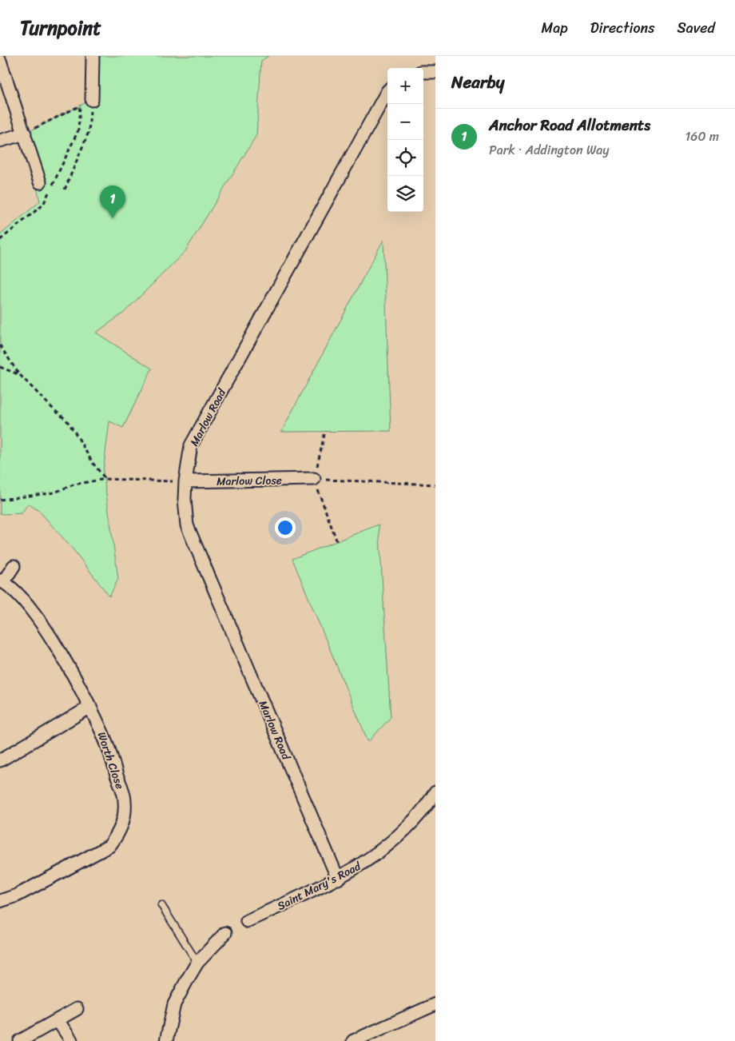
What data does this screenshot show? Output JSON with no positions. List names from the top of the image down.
{
  "streets": {
    "street": [
      "Marlow Road",
      "Marlow Close",
      "Worth Close",
      "Saint Mary's Road"
    ]
  },
  "crossings": [
    ["Marlow Road", "Marlow Close"],
    ["Marlow Road", "Saint Mary's Road"]
  ],
  "page": {
    "header": "Turnpoint",
    "nav": ["Map", "Directions", "Saved"],
    "heading": "Nearby",
    "map_buttons": ["+", "−"],
    "list": [
      {
        "mark": "1",
        "name": "Anchor Road Allotments",
        "note": "Park · Addington Way",
        "value": "160 m"
      }
    ],
    "pins": "1"
  }
}
